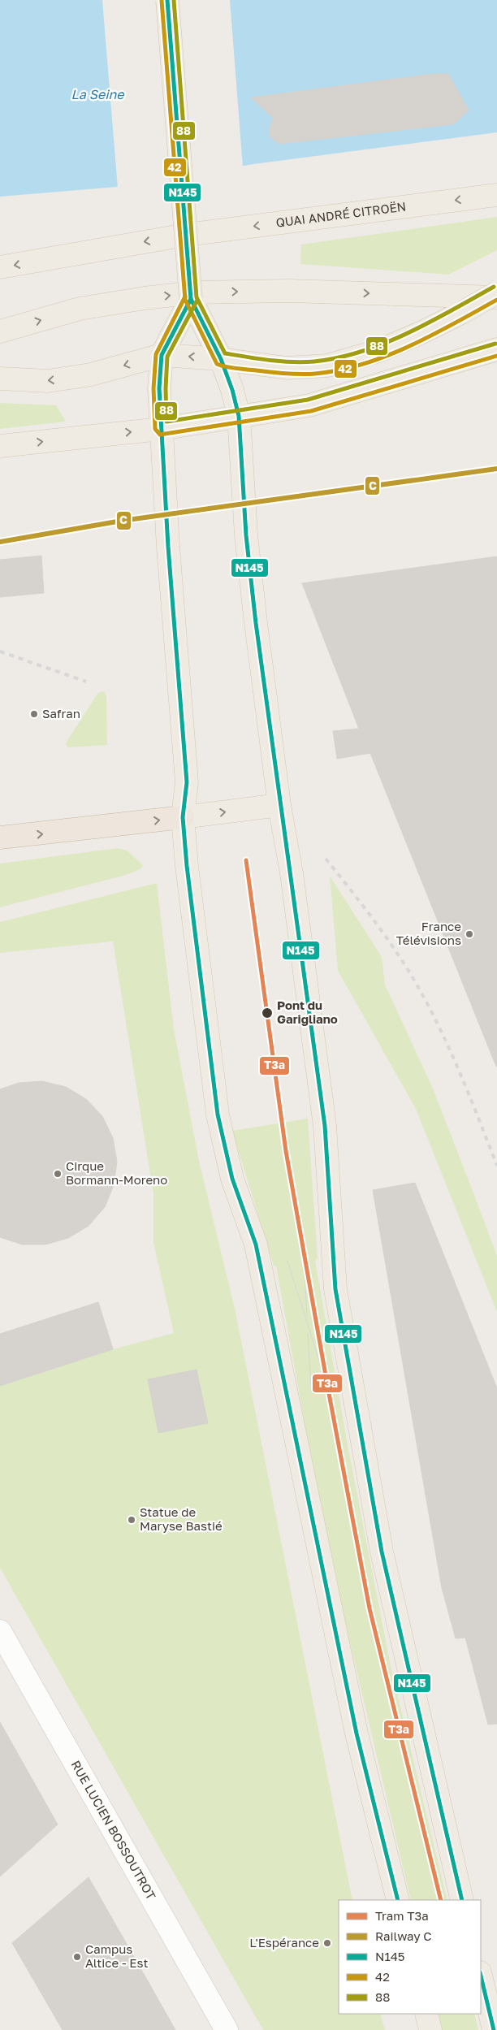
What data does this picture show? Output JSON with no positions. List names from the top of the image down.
{
  "streets": {
    "main road": ["QUAI ANDRÉ CITROËN"],
    "street": ["RUE LUCIEN BOSSOUTROT"]
  },
  "water": ["La Seine"],
  "places": [
    "Safran",
    "France Télévisions",
    "Pont du Garigliano",
    "Cirque Bormann-Moreno",
    "Statue de Maryse Bastié",
    "L'Espérance",
    "Campus Altice - Est"
  ],
  "lines": [
    "transit line N145",
    "transit line 88",
    "transit line 42",
    "rail line C",
    "tram line T3a"
  ],
  "legend": [
    "Tram T3a",
    "Railway C",
    "N145",
    "42",
    "88"
  ]
}
